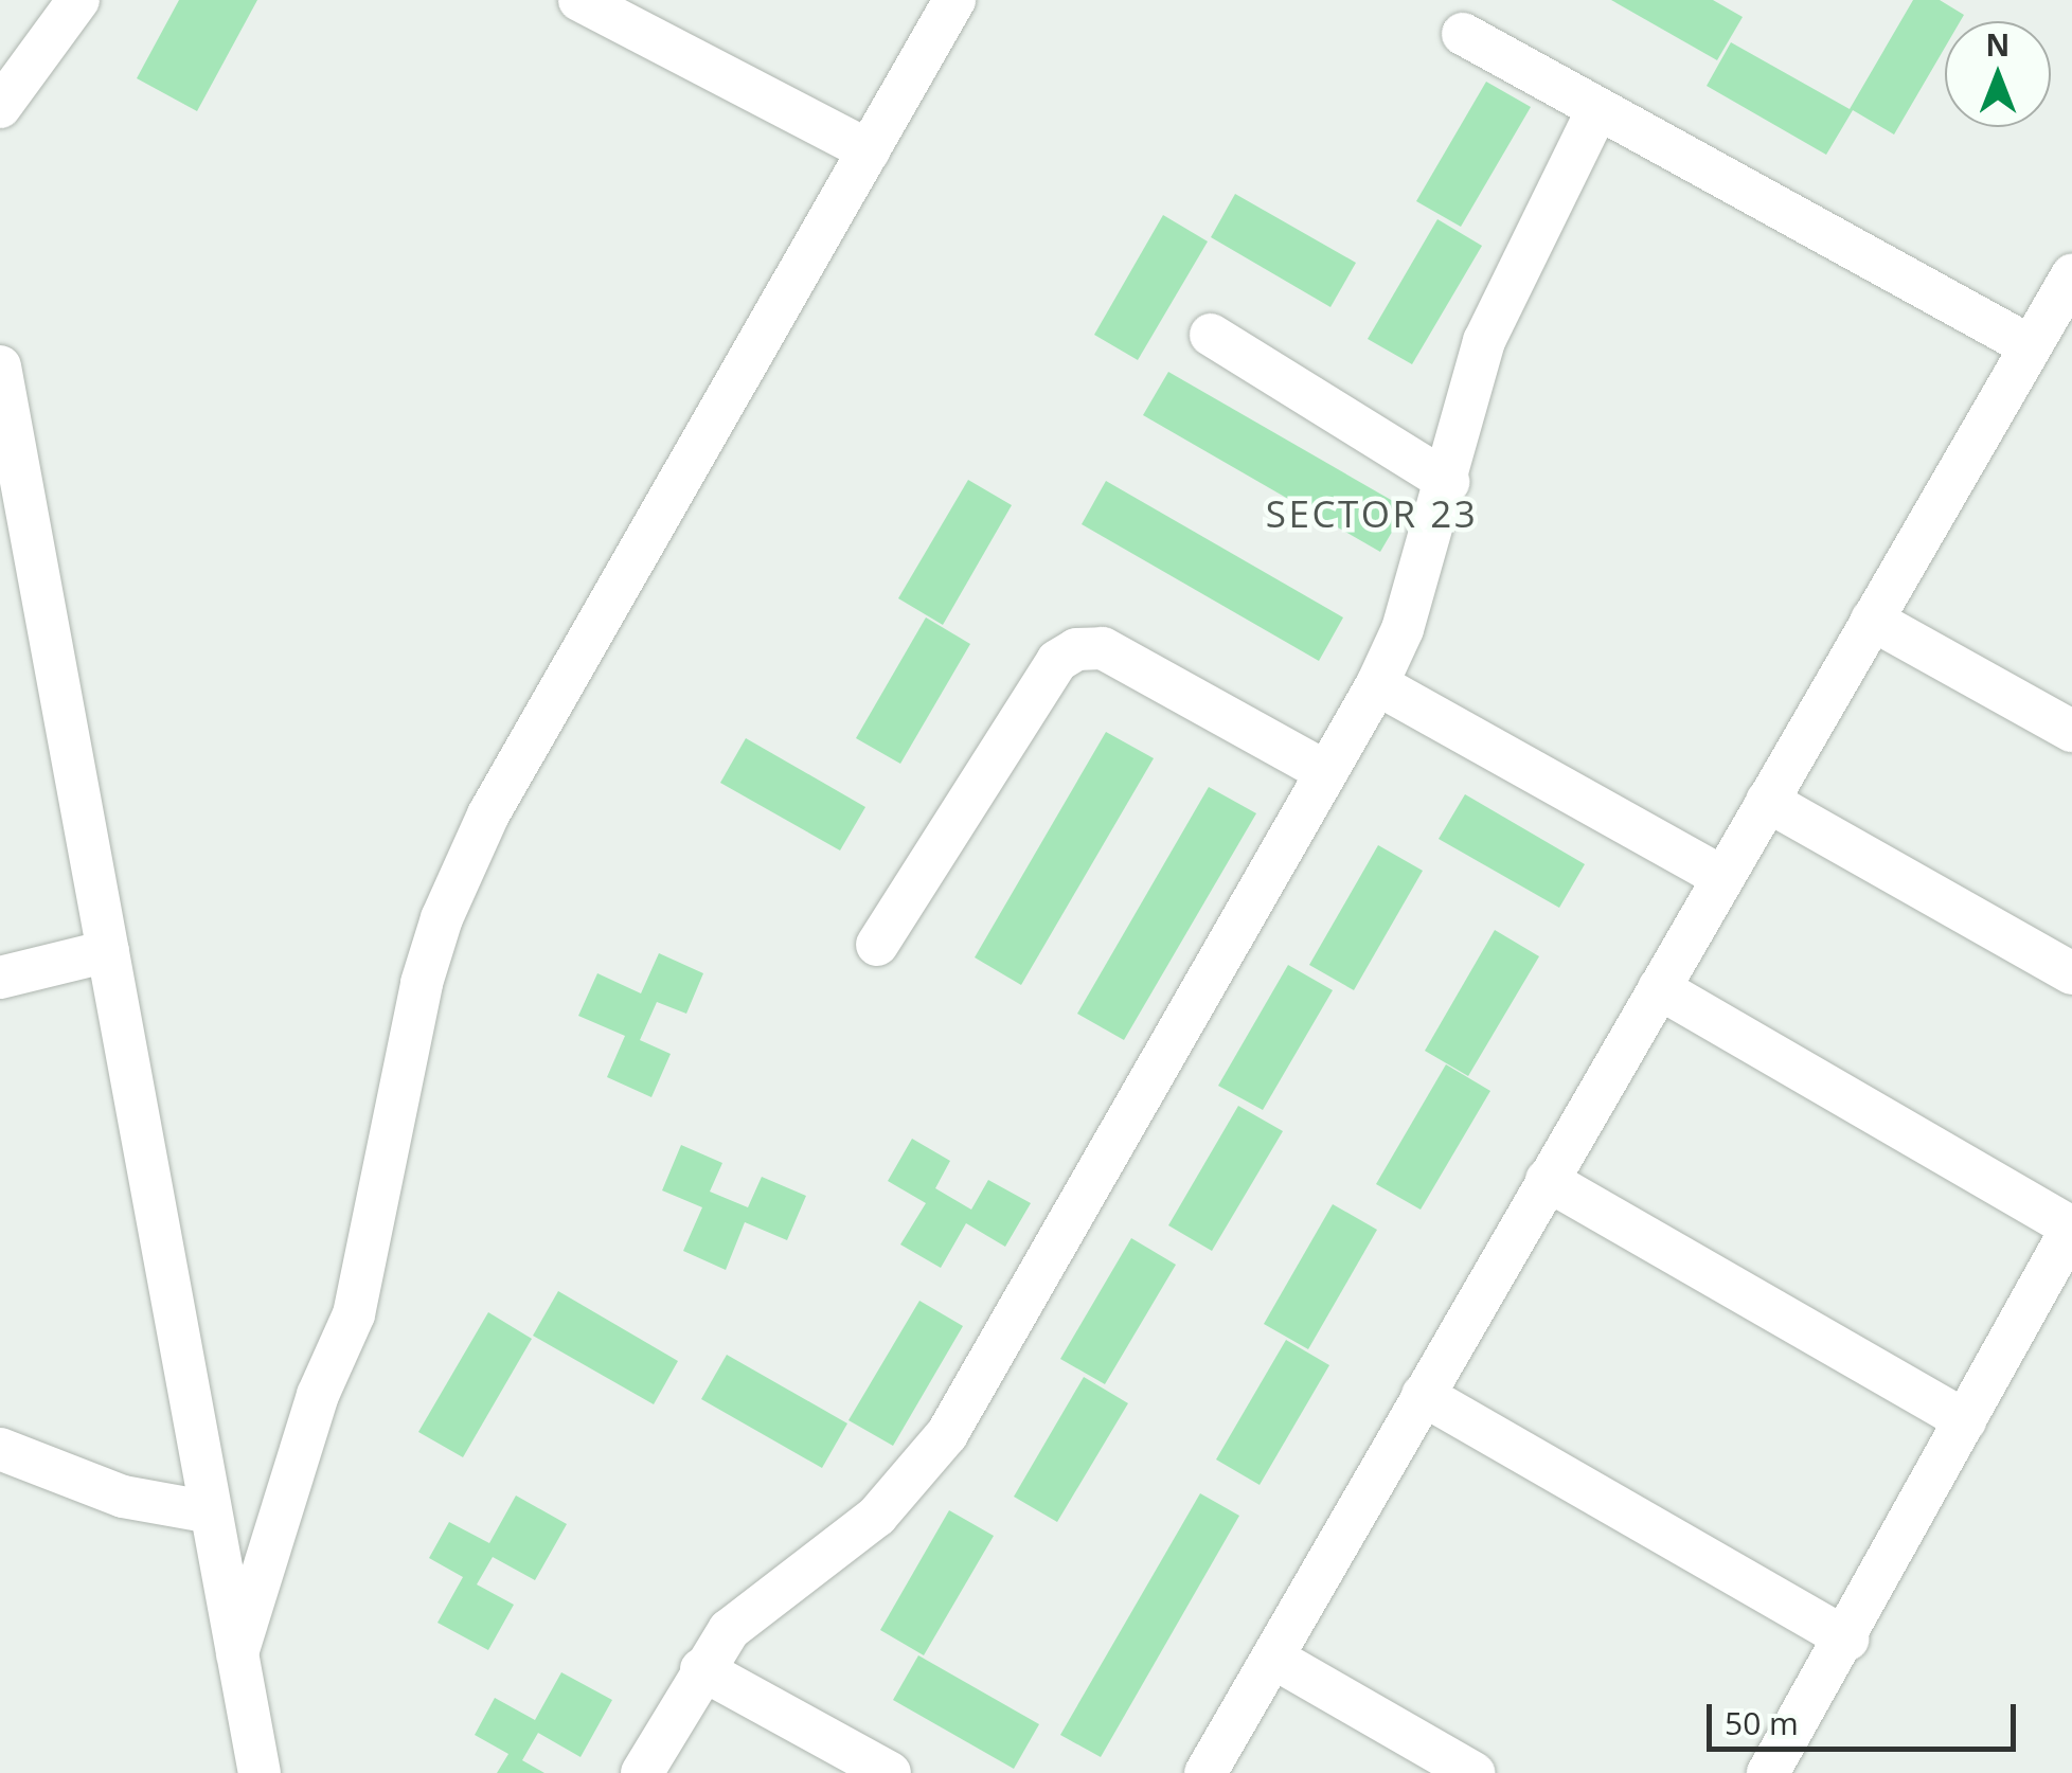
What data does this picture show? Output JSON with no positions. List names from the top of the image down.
{
  "districts": ["SECTOR 23"],
  "scale_bar": "50 m",
  "north": "top"
}
